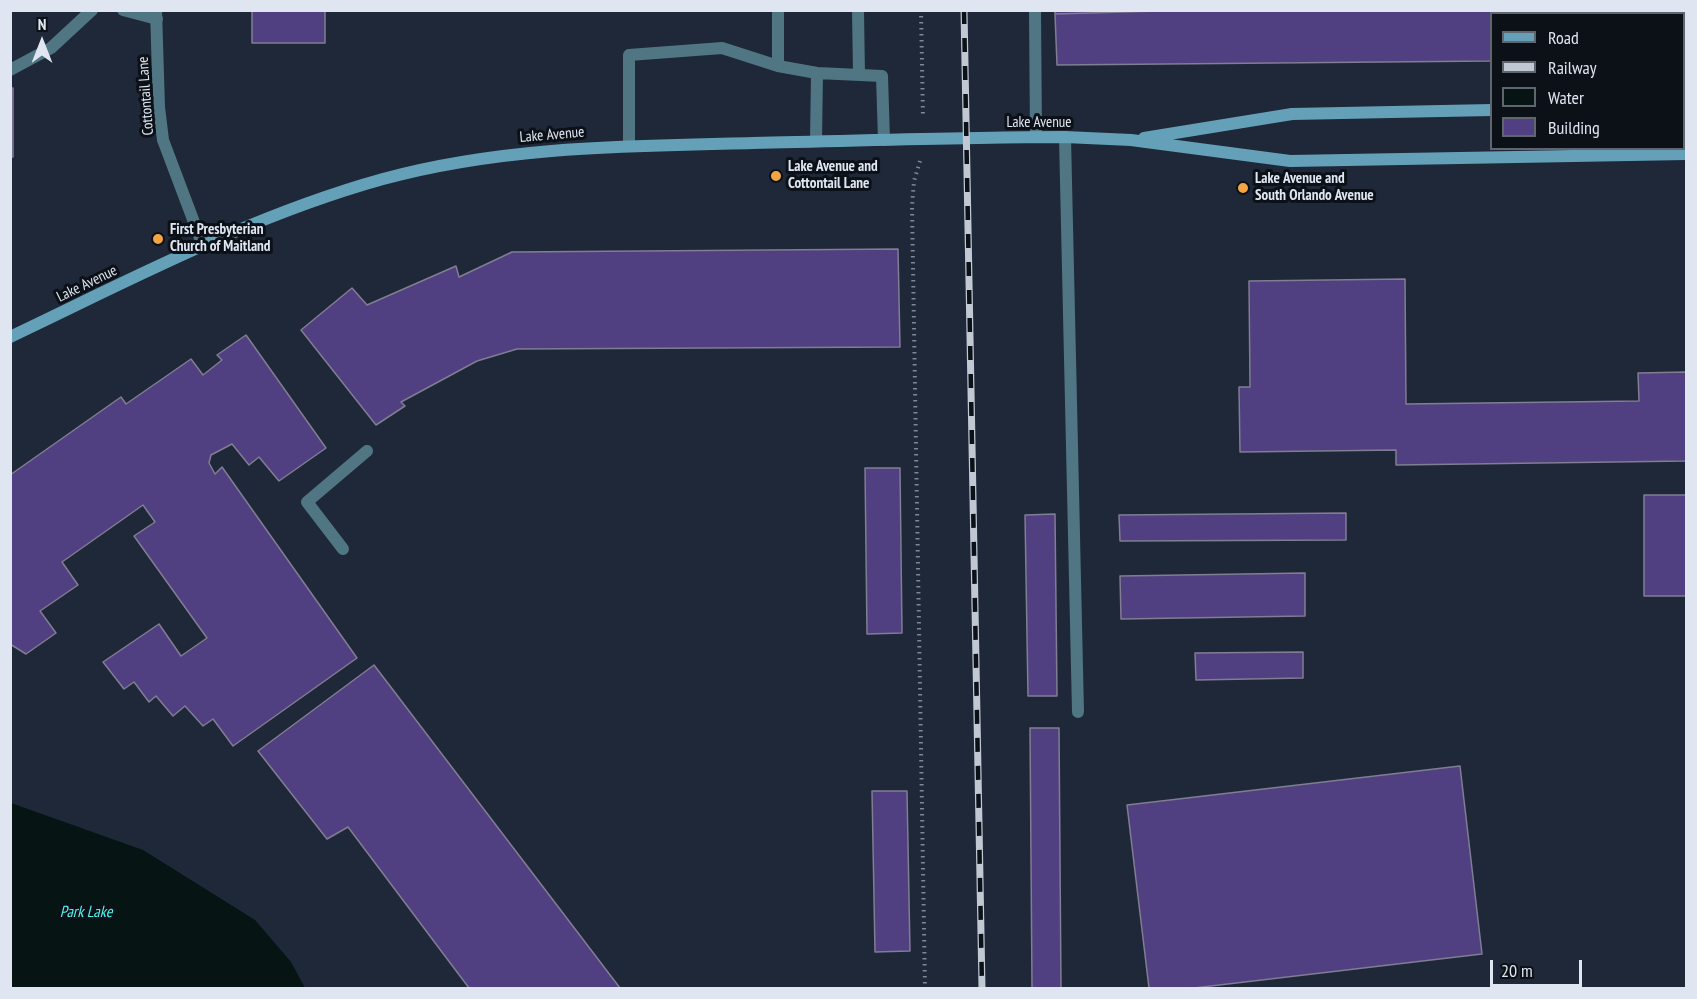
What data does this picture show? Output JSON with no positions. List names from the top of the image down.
{
  "streets": {
    "main road": ["Lake Avenue"],
    "street": ["Cottontail Lane"]
  },
  "crossings": [
    ["Cottontail Lane", "Lake Avenue"]
  ],
  "water": ["Park Lake"],
  "places": ["Lake Avenue and Cottontail Lane", "Lake Avenue and South Orlando Avenue", "First Presbyterian Church of Maitland"],
  "legend": [
    "Road",
    "Railway",
    "Water",
    "Building"
  ],
  "scale_bar": "20 m",
  "north": "top"
}
